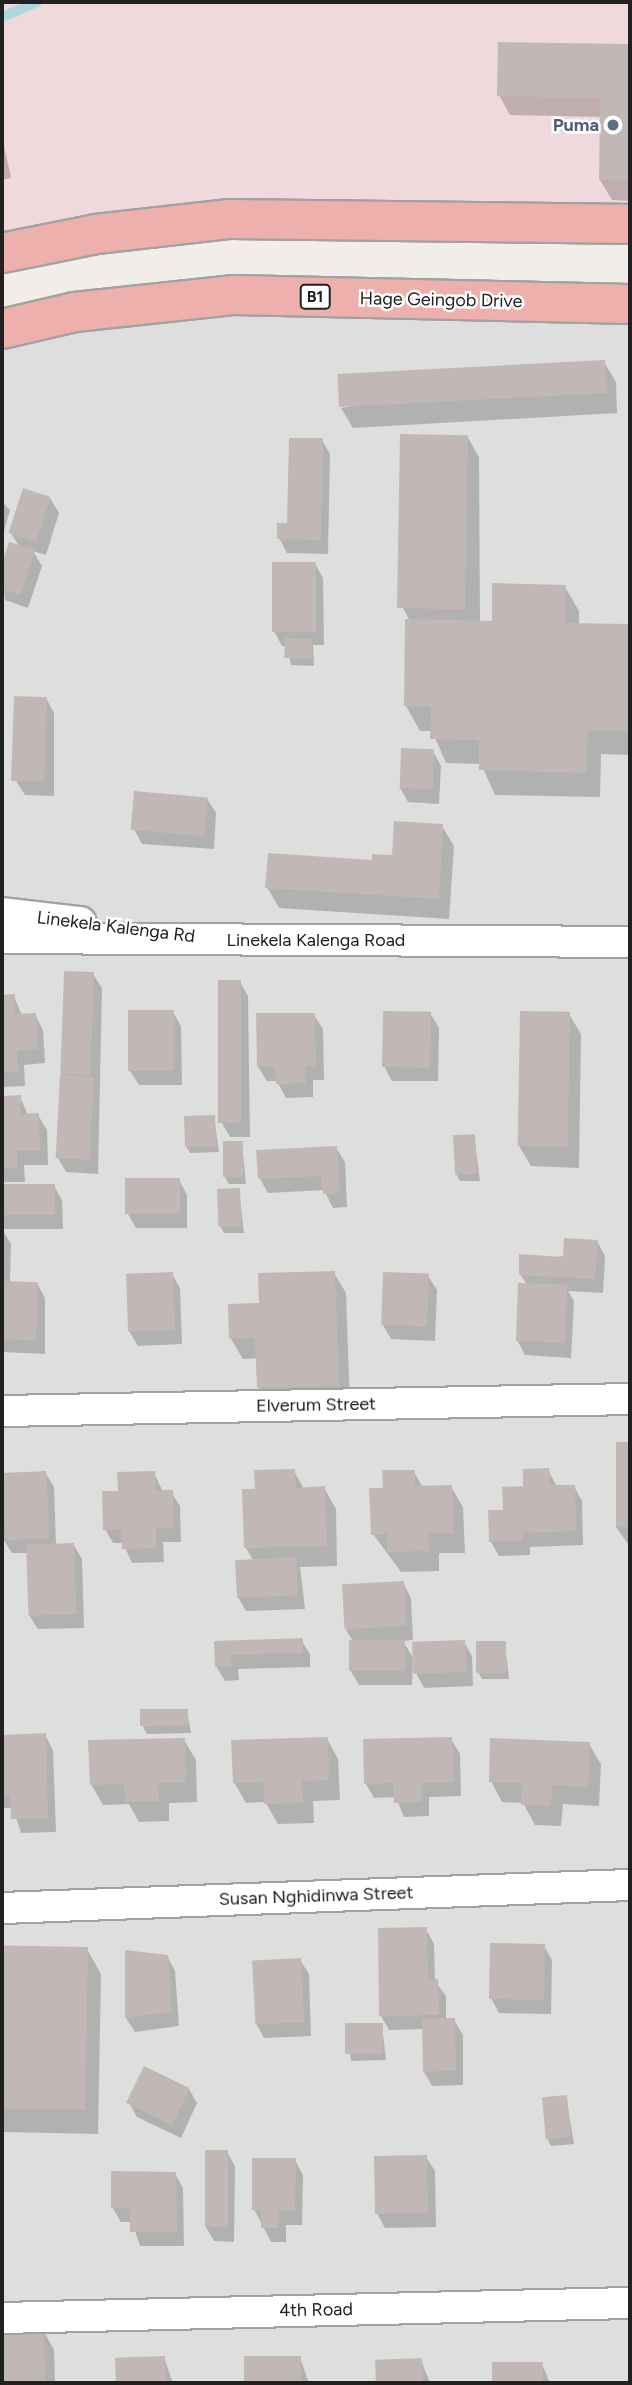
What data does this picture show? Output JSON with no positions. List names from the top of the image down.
{
  "streets": {
    "highway": ["B1", "Hage Geingob Drive"],
    "street": [
      "Linekela Kalenga Rd",
      "Linekela Kalenga Road",
      "Elverum Street",
      "Susan Nghidinwa Street",
      "4th Road"
    ]
  },
  "crossings": [
    ["Linekela Kalenga Rd", "Linekela Kalenga Road"]
  ],
  "places": ["Puma"]
}
